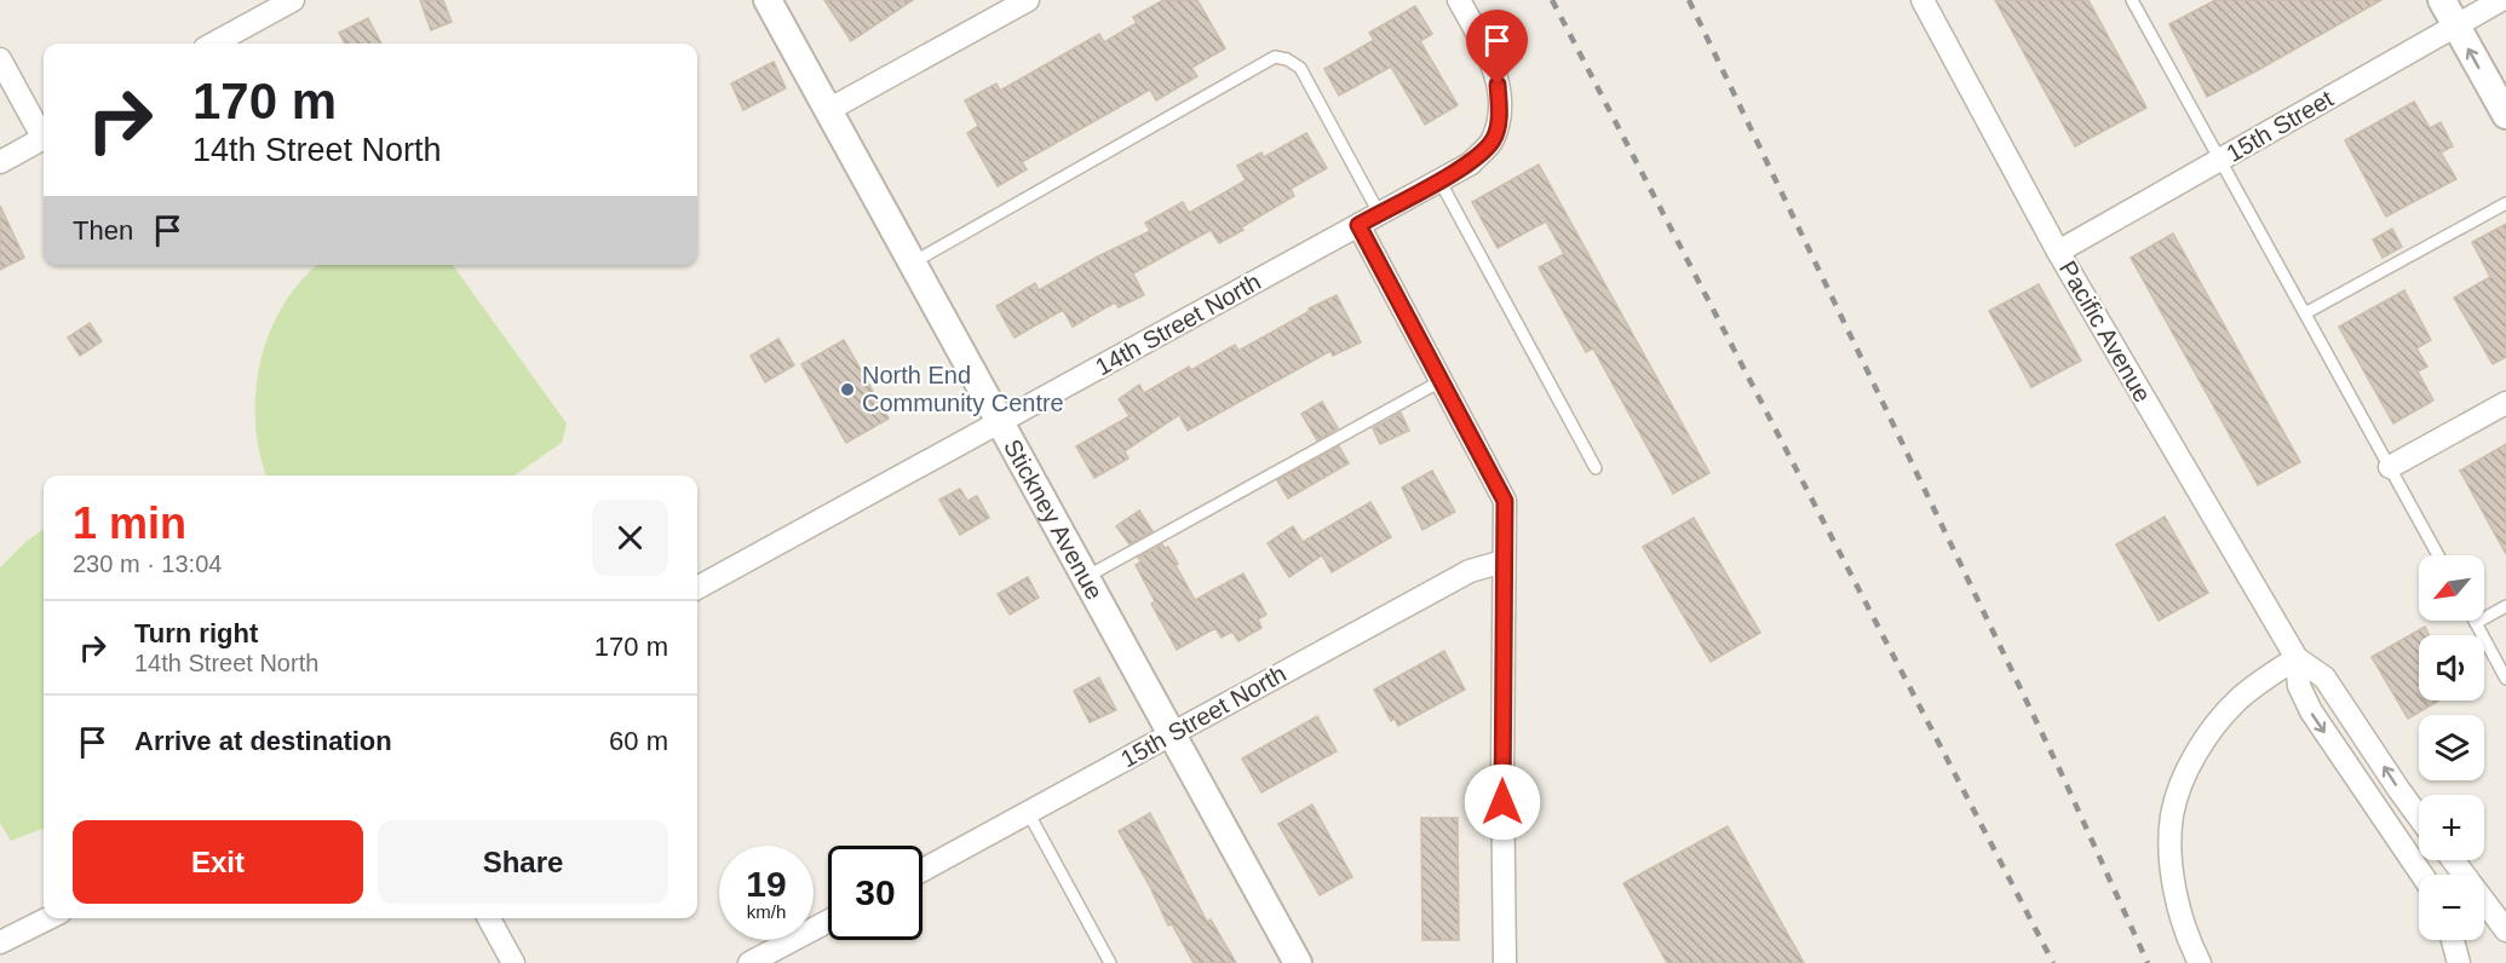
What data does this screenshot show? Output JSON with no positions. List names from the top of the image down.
{
  "streets": {
    "street": [
      "15th Street",
      "14th Street North",
      "Pacific Avenue",
      "Stickney Avenue",
      "15th Street North"
    ]
  },
  "crossings": [
    ["15th Street", "Pacific Avenue"],
    ["14th Street North", "Stickney Avenue"],
    ["Stickney Avenue", "15th Street North"]
  ],
  "places": ["North End Community Centre"],
  "north": "bottom left",
  "page": {
    "turn": ["170 m", "14th Street North"],
    "then": "Then",
    "heading": ["1 min", "230 m · 13:04"],
    "map_buttons": ["+", "−"],
    "list": [
      {
        "name": "Turn right",
        "note": "14th Street North",
        "value": "170 m"
      },
      {
        "name": "Arrive at destination",
        "value": "60 m"
      }
    ],
    "buttons": ["Exit", "Share"],
    "speed": "19 km/h",
    "limit": "30"
  }
}
